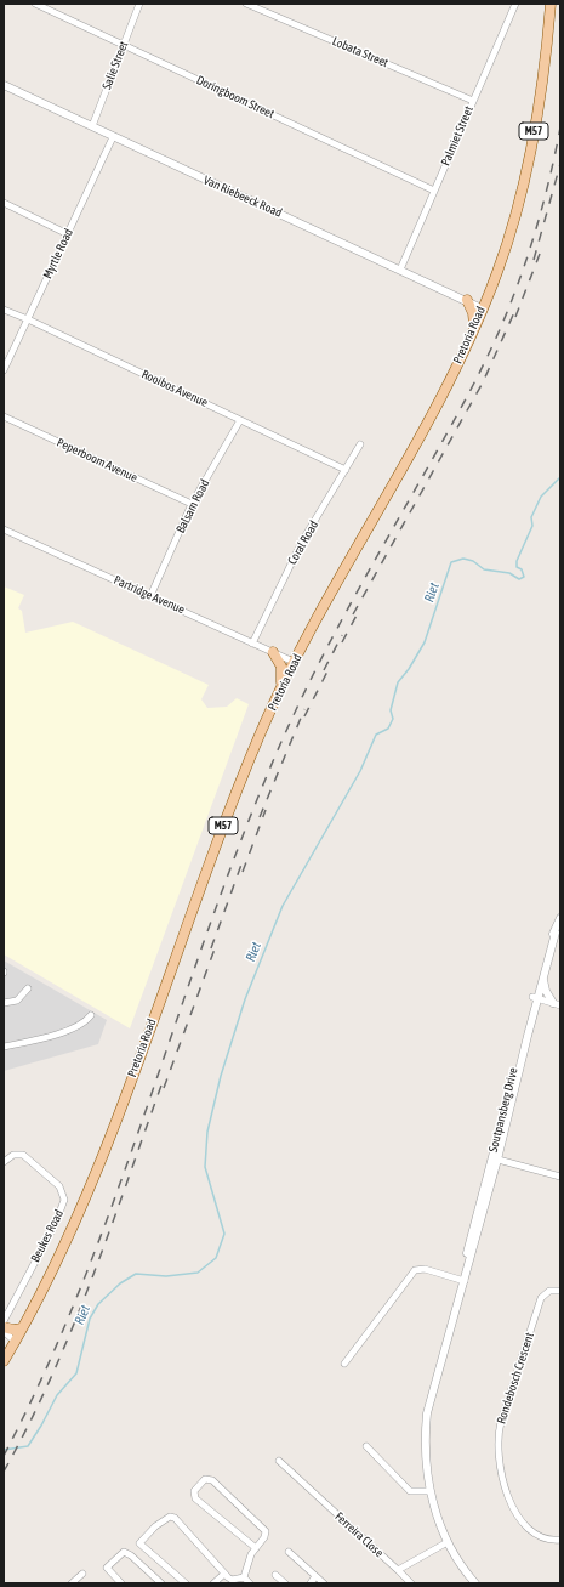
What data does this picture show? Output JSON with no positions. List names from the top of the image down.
{
  "streets": {
    "main road": ["M57", "Pretoria Road"],
    "street": [
      "Lobata Street",
      "Salie Street",
      "Doringboom Street",
      "Palmiet Street",
      "Van Riebeeck Road",
      "Myrtle Road",
      "Rooibos Avenue",
      "Peperboom Avenue",
      "Balsam Road",
      "Coral Road",
      "Partridge Avenue",
      "Soutpansberg Drive",
      "Beukes Road",
      "Rondebosch Crescent",
      "Ferreira Close"
    ]
  },
  "crossings": [
    ["Lobata Street", "Palmiet Street"],
    ["Salie Street", "Doringboom Street"],
    ["Salie Street", "Van Riebeeck Road"],
    ["Doringboom Street", "Palmiet Street"],
    ["Palmiet Street", "Van Riebeeck Road"],
    ["Van Riebeeck Road", "Myrtle Road"],
    ["Van Riebeeck Road", "Pretoria Road"],
    ["Myrtle Road", "Rooibos Avenue"],
    ["Pretoria Road", "Partridge Avenue"],
    ["Rooibos Avenue", "Balsam Road"],
    ["Rooibos Avenue", "Coral Road"],
    ["Peperboom Avenue", "Balsam Road"],
    ["Balsam Road", "Partridge Avenue"],
    ["Coral Road", "Partridge Avenue"]
  ],
  "water": ["Riet"]
}
